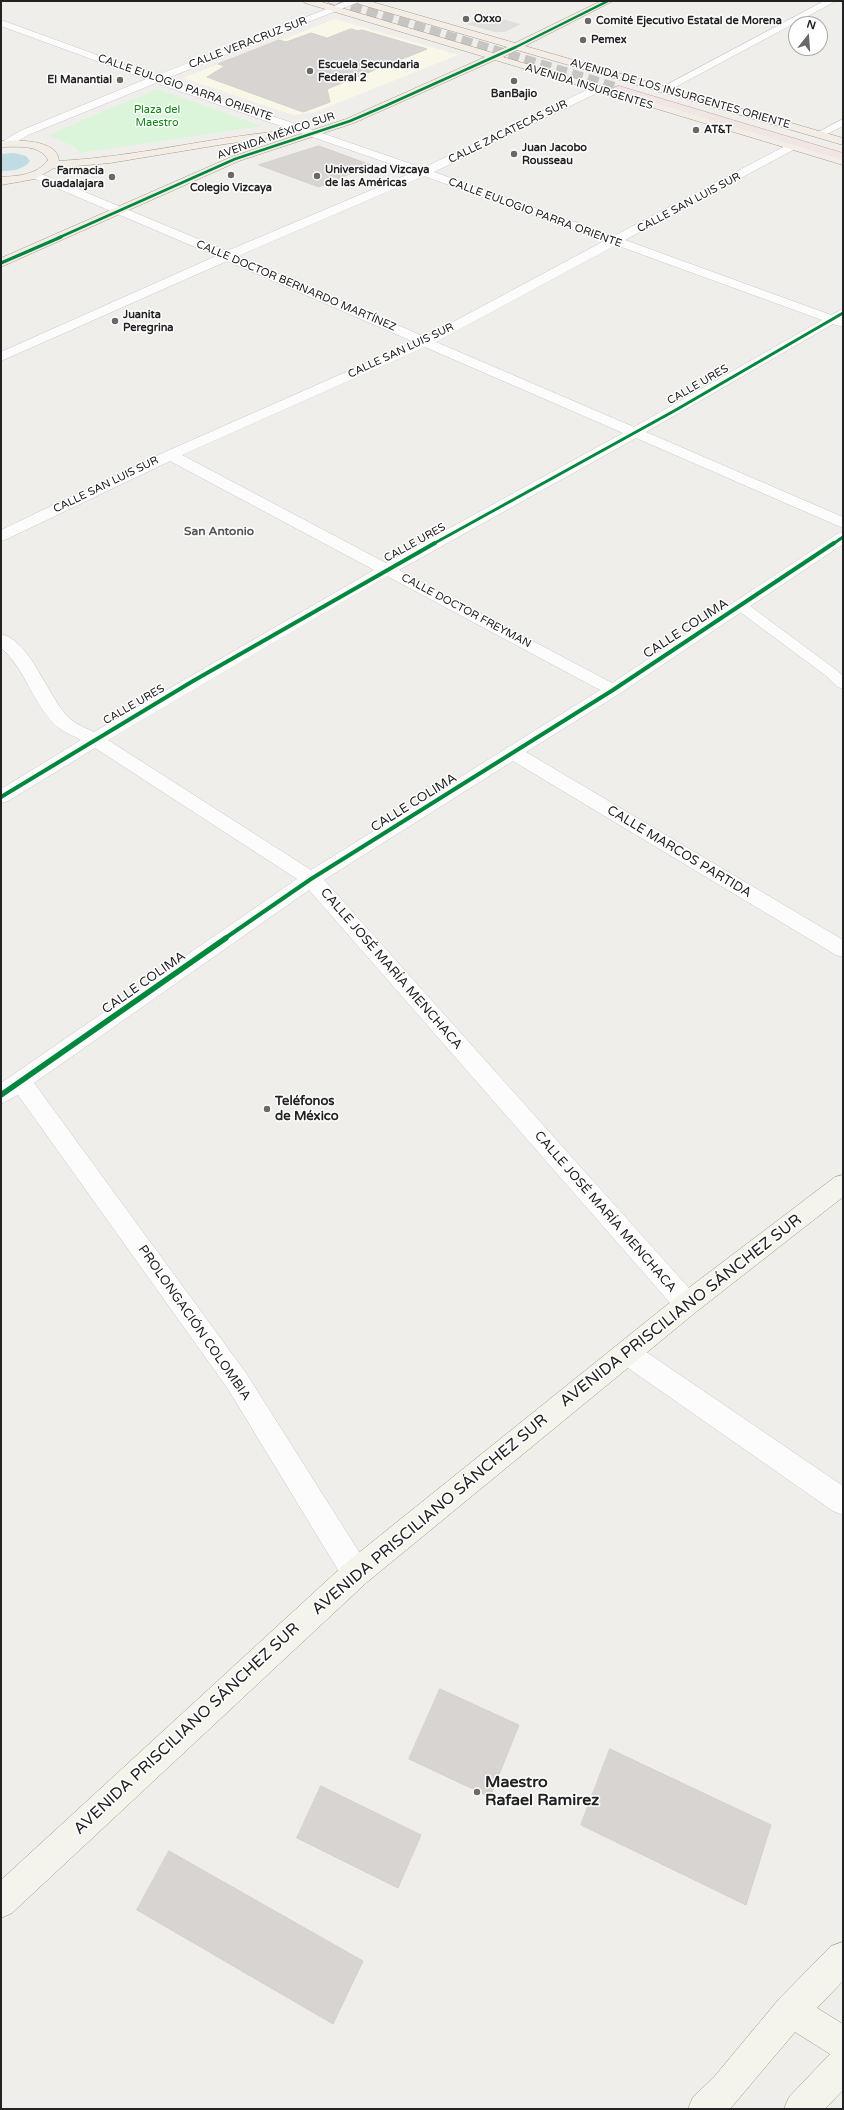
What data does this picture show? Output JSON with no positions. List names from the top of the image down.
{
  "streets": {
    "highway": ["AVENIDA INSURGENTES"],
    "main road": ["AVENIDA DE LOS INSURGENTES ORIENTE", "AVENIDA MÉXICO SUR", "AVENIDA PRISCILIANO SÁNCHEZ SUR"],
    "street": [
      "CALLE VERACRUZ SUR",
      "CALLE EULOGIO PARRA ORIENTE",
      "CALLE ZACATECAS SUR",
      "CALLE SAN LUIS SUR",
      "CALLE DOCTOR BERNARDO MARTÍNEZ",
      "CALLE URES",
      "CALLE DOCTOR FREYMAN",
      "CALLE COLIMA",
      "CALLE MARCOS PARTIDA",
      "CALLE JOSÉ MARÍA MENCHACA",
      "PROLONGACIÓN COLOMBIA"
    ]
  },
  "crossings": [
    ["CALLE VERACRUZ SUR", "AVENIDA INSURGENTES"],
    ["CALLE VERACRUZ SUR", "CALLE EULOGIO PARRA ORIENTE"],
    ["AVENIDA INSURGENTES", "CALLE ZACATECAS SUR"],
    ["AVENIDA INSURGENTES", "AVENIDA MÉXICO SUR"],
    ["AVENIDA INSURGENTES", "CALLE SAN LUIS SUR"],
    ["CALLE EULOGIO PARRA ORIENTE", "CALLE ZACATECAS SUR"],
    ["CALLE EULOGIO PARRA ORIENTE", "AVENIDA MÉXICO SUR"],
    ["CALLE EULOGIO PARRA ORIENTE", "CALLE SAN LUIS SUR"],
    ["CALLE EULOGIO PARRA ORIENTE", "CALLE URES"],
    ["AVENIDA DE LOS INSURGENTES ORIENTE", "AVENIDA MÉXICO SUR"],
    ["CALLE ZACATECAS SUR", "CALLE DOCTOR BERNARDO MARTÍNEZ"],
    ["AVENIDA MÉXICO SUR", "CALLE DOCTOR BERNARDO MARTÍNEZ"],
    ["CALLE SAN LUIS SUR", "CALLE DOCTOR BERNARDO MARTÍNEZ"],
    ["CALLE SAN LUIS SUR", "CALLE DOCTOR FREYMAN"],
    ["CALLE DOCTOR BERNARDO MARTÍNEZ", "CALLE URES"],
    ["CALLE URES", "CALLE DOCTOR FREYMAN"],
    ["CALLE URES", "CALLE JOSÉ MARÍA MENCHACA"],
    ["CALLE DOCTOR FREYMAN", "CALLE COLIMA"],
    ["CALLE COLIMA", "CALLE MARCOS PARTIDA"],
    ["CALLE COLIMA", "CALLE JOSÉ MARÍA MENCHACA"],
    ["CALLE COLIMA", "PROLONGACIÓN COLOMBIA"],
    ["CALLE JOSÉ MARÍA MENCHACA", "AVENIDA PRISCILIANO SÁNCHEZ SUR"],
    ["AVENIDA PRISCILIANO SÁNCHEZ SUR", "PROLONGACIÓN COLOMBIA"]
  ],
  "districts": ["San Antonio"],
  "parks": ["Plaza del Maestro"],
  "places": [
    "Oxxo",
    "Comité Ejecutivo Estatal de Morena",
    "Pemex",
    "Escuela Secundaria Federal 2",
    "El Manantial",
    "BanBajio",
    "AT&T",
    "Juan Jacobo Rousseau",
    "Colegio Vizcaya",
    "Universidad Vizcaya de las Américas",
    "Farmacia Guadalajara",
    "Juanita Peregrina",
    "Teléfonos de México",
    "Maestro Rafael Ramirez"
  ],
  "north": "top"
}
